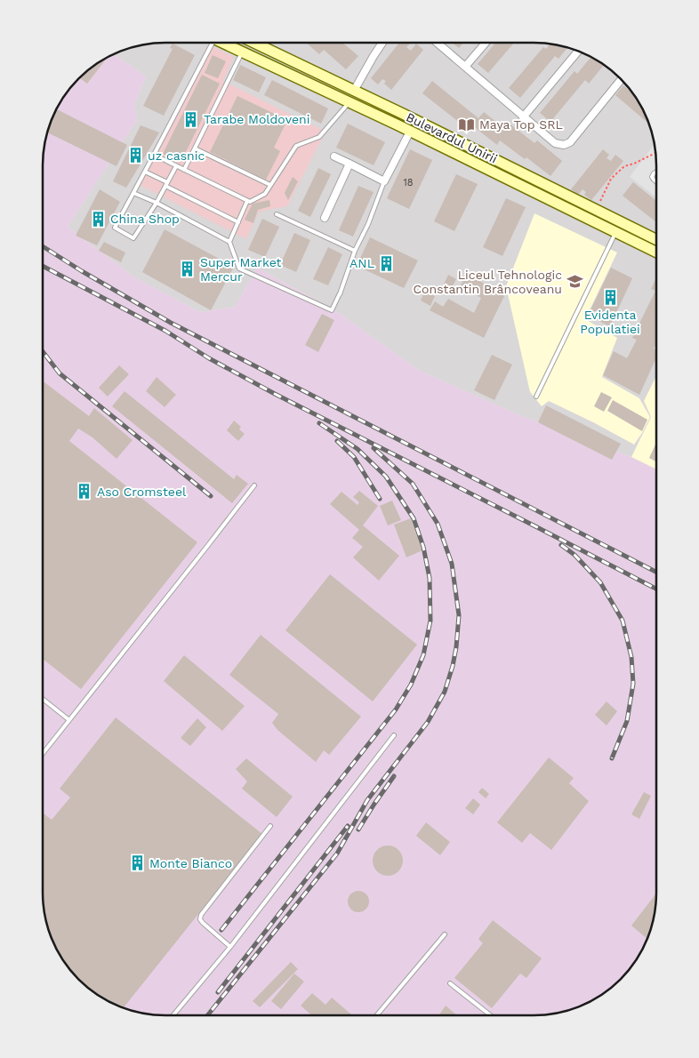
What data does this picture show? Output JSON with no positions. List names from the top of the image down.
{
  "streets": {
    "main road": ["Bulevardul Unirii"]
  },
  "places": {
    "building": [
      "Tarabe Moldoveni",
      "uz casnic",
      "China Shop",
      "ANL",
      "Super Market Mercur",
      "Evidenta Populatiei",
      "Aso Cromsteel",
      "Monte Bianco"
    ],
    "library": ["Maya Top SRL"],
    "school or university": ["Liceul Tehnologic Constantin Brâncoveanu"]
  },
  "house_numbers": ["18"]
}
